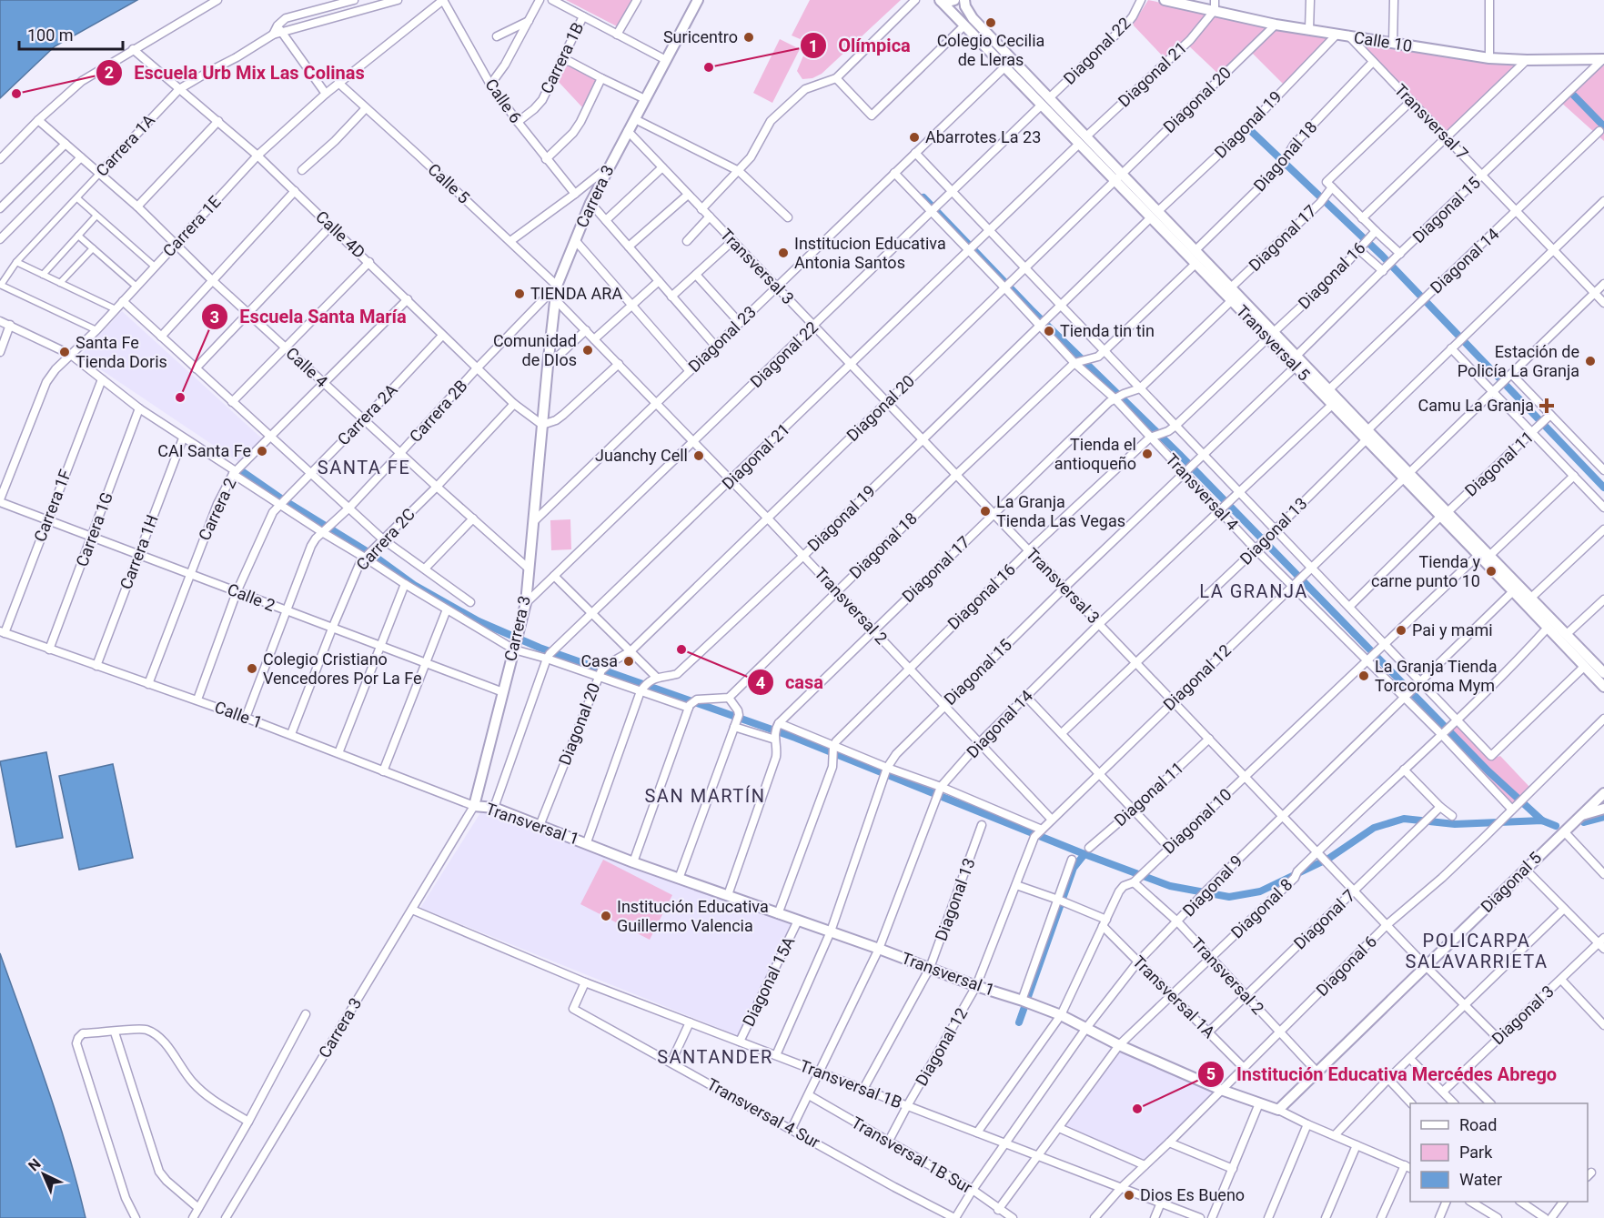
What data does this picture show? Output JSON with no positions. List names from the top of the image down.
{
  "streets": {
    "street": [
      "Calle 10",
      "Diagonal 22",
      "Carrera 1B",
      "Diagonal 21",
      "Diagonal 20",
      "Calle 6",
      "Transversal 7",
      "Diagonal 19",
      "Carrera 1A",
      "Diagonal 18",
      "Calle 5",
      "Carrera 3",
      "Diagonal 15",
      "Carrera 1E",
      "Calle 4D",
      "Diagonal 17",
      "Diagonal 14",
      "Transversal 3",
      "Diagonal 16",
      "Diagonal 23",
      "Transversal 5",
      "Calle 4",
      "Carrera 2B",
      "Carrera 2A",
      "Diagonal 11",
      "Transversal 4",
      "Carrera 1F",
      "Carrera 2",
      "Carrera 1G",
      "Diagonal 13",
      "Carrera 2C",
      "Carrera 1H",
      "Calle 2",
      "Transversal 2",
      "Diagonal 12",
      "Calle 1",
      "Diagonal 10",
      "Transversal 1",
      "Diagonal 5",
      "Diagonal 9",
      "Diagonal 8",
      "Diagonal 7",
      "Diagonal 6",
      "Diagonal 15A",
      "Transversal 1A",
      "Diagonal 3",
      "Transversal 1B",
      "Transversal 4 Sur",
      "Transversal 1B Sur"
    ]
  },
  "crossings": [
    ["Calle 10", "Diagonal 21"],
    ["Calle 10", "Diagonal 20"],
    ["Calle 10", "Transversal 7"],
    ["Calle 10", "Diagonal 19"],
    ["Calle 10", "Diagonal 15"],
    ["Calle 10", "Diagonal 16"],
    ["Diagonal 22", "Carrera 3"],
    ["Diagonal 22", "Transversal 3"],
    ["Diagonal 22", "Transversal 5"],
    ["Diagonal 22", "Transversal 4"],
    ["Diagonal 22", "Transversal 2"],
    ["Carrera 1B", "Calle 6"],
    ["Diagonal 21", "Transversal 3"],
    ["Diagonal 21", "Transversal 5"],
    ["Diagonal 21", "Transversal 4"],
    ["Diagonal 21", "Transversal 2"],
    ["Diagonal 20", "Transversal 3"],
    ["Diagonal 20", "Transversal 5"],
    ["Diagonal 20", "Transversal 4"],
    ["Diagonal 20", "Transversal 2"],
    ["Diagonal 20", "Transversal 1"],
    ["Calle 6", "Carrera 1E"],
    ["Transversal 7", "Diagonal 18"],
    ["Transversal 7", "Diagonal 15"],
    ["Transversal 7", "Diagonal 17"],
    ["Transversal 7", "Diagonal 14"],
    ["Transversal 7", "Diagonal 16"],
    ["Transversal 7", "Diagonal 13"],
    ["Transversal 7", "Diagonal 12"],
    ["Diagonal 19", "Transversal 3"],
    ["Diagonal 19", "Transversal 5"],
    ["Diagonal 19", "Transversal 4"],
    ["Diagonal 19", "Transversal 2"],
    ["Carrera 1A", "Calle 4D"],
    ["Carrera 1A", "Calle 4"],
    ["Diagonal 18", "Transversal 3"],
    ["Diagonal 18", "Transversal 5"],
    ["Diagonal 18", "Transversal 4"],
    ["Diagonal 18", "Transversal 2"],
    ["Calle 5", "Carrera 3"],
    ["Calle 5", "Carrera 1E"],
    ["Calle 5", "Carrera 2B"],
    ["Carrera 3", "Calle 4D"],
    ["Carrera 3", "Transversal 3"],
    ["Carrera 3", "Diagonal 23"],
    ["Carrera 3", "Calle 4"],
    ["Carrera 3", "Carrera 2B"],
    ["Carrera 3", "Calle 2"],
    ["Carrera 3", "Transversal 2"],
    ["Carrera 3", "Calle 1"],
    ["Carrera 3", "Transversal 1"],
    ["Carrera 3", "Transversal 1B"],
    ["Diagonal 15", "Transversal 3"],
    ["Diagonal 15", "Transversal 5"],
    ["Diagonal 15", "Transversal 4"],
    ["Diagonal 15", "Transversal 2"],
    ["Diagonal 15", "Transversal 1"],
    ["Diagonal 15", "Transversal 1B"],
    ["Carrera 1E", "Calle 4D"],
    ["Carrera 1E", "Calle 4"],
    ["Carrera 1E", "Calle 2"],
    ["Calle 4D", "Carrera 2B"],
    ["Calle 4D", "Carrera 2A"],
    ["Calle 4D", "Carrera 2"],
    ["Calle 4D", "Carrera 2C"],
    ["Diagonal 17", "Transversal 3"],
    ["Diagonal 17", "Diagonal 16"],
    ["Diagonal 17", "Transversal 5"],
    ["Diagonal 17", "Transversal 4"],
    ["Diagonal 17", "Transversal 2"],
    ["Diagonal 14", "Transversal 3"],
    ["Diagonal 14", "Transversal 5"],
    ["Diagonal 14", "Transversal 4"],
    ["Diagonal 14", "Transversal 2"],
    ["Diagonal 14", "Transversal 1"],
    ["Diagonal 14", "Transversal 1B"],
    ["Diagonal 14", "Transversal 4 Sur"],
    ["Diagonal 14", "Transversal 1B Sur"],
    ["Transversal 3", "Diagonal 16"],
    ["Transversal 3", "Diagonal 23"],
    ["Transversal 3", "Diagonal 11"],
    ["Transversal 3", "Diagonal 13"],
    ["Transversal 3", "Diagonal 12"],
    ["Transversal 3", "Diagonal 10"],
    ["Transversal 3", "Diagonal 5"],
    ["Transversal 3", "Diagonal 9"],
    ["Transversal 3", "Diagonal 8"],
    ["Transversal 3", "Diagonal 7"],
    ["Transversal 3", "Diagonal 6"],
    ["Transversal 3", "Diagonal 3"],
    ["Diagonal 16", "Transversal 5"],
    ["Diagonal 16", "Transversal 4"],
    ["Diagonal 16", "Transversal 2"],
    ["Diagonal 23", "Transversal 5"],
    ["Diagonal 23", "Transversal 4"],
    ["Diagonal 23", "Transversal 2"],
    ["Transversal 5", "Diagonal 11"],
    ["Transversal 5", "Diagonal 13"],
    ["Transversal 5", "Diagonal 12"],
    ["Transversal 5", "Diagonal 10"],
    ["Transversal 5", "Diagonal 9"],
    ["Transversal 5", "Diagonal 8"],
    ["Calle 4", "Carrera 2B"],
    ["Calle 4", "Carrera 2A"],
    ["Calle 4", "Carrera 2"],
    ["Calle 4", "Carrera 2C"],
    ["Carrera 2B", "Calle 2"],
    ["Carrera 2B", "Calle 1"],
    ["Carrera 2A", "Calle 2"],
    ["Carrera 2A", "Calle 1"],
    ["Transversal 4", "Diagonal 13"],
    ["Transversal 4", "Diagonal 12"],
    ["Transversal 4", "Diagonal 10"],
    ["Transversal 4", "Diagonal 9"],
    ["Transversal 4", "Diagonal 8"],
    ["Transversal 4", "Diagonal 6"],
    ["Carrera 1F", "Calle 2"],
    ["Carrera 1F", "Calle 1"],
    ["Carrera 2", "Calle 2"],
    ["Carrera 2", "Calle 1"],
    ["Carrera 1G", "Calle 2"],
    ["Carrera 1G", "Calle 1"],
    ["Diagonal 13", "Transversal 1"],
    ["Diagonal 13", "Transversal 1B"],
    ["Carrera 2C", "Calle 2"],
    ["Carrera 2C", "Calle 1"],
    ["Carrera 1H", "Calle 2"],
    ["Carrera 1H", "Calle 1"],
    ["Transversal 2", "Diagonal 12"],
    ["Transversal 2", "Diagonal 10"],
    ["Transversal 2", "Diagonal 5"],
    ["Transversal 2", "Diagonal 9"],
    ["Transversal 2", "Diagonal 8"],
    ["Transversal 2", "Diagonal 7"],
    ["Transversal 2", "Diagonal 6"],
    ["Diagonal 12", "Transversal 1"],
    ["Diagonal 12", "Transversal 1B"],
    ["Diagonal 12", "Transversal 1B Sur"],
    ["Calle 1", "Transversal 1"],
    ["Diagonal 10", "Transversal 1"],
    ["Diagonal 10", "Transversal 1A"],
    ["Diagonal 10", "Transversal 1B"],
    ["Transversal 1", "Diagonal 5"],
    ["Transversal 1", "Diagonal 9"],
    ["Transversal 1", "Diagonal 8"],
    ["Transversal 1", "Diagonal 6"],
    ["Transversal 1", "Diagonal 15A"],
    ["Diagonal 9", "Transversal 1A"],
    ["Diagonal 9", "Transversal 1B"],
    ["Diagonal 9", "Transversal 4 Sur"],
    ["Diagonal 9", "Transversal 1B Sur"],
    ["Diagonal 8", "Transversal 1A"],
    ["Diagonal 8", "Transversal 1B"],
    ["Diagonal 8", "Transversal 1B Sur"],
    ["Diagonal 7", "Transversal 1A"],
    ["Diagonal 6", "Transversal 1A"],
    ["Diagonal 6", "Transversal 1B"],
    ["Diagonal 15A", "Transversal 1B"],
    ["Transversal 1B", "Transversal 4 Sur"]
  ],
  "districts": [
    "SANTA FE",
    "LA GRANJA",
    "SAN MARTÍN",
    "POLICARPA SALAVARRIETA",
    "SANTANDER"
  ],
  "places": {
    "other": [
      "Colegio Cecilia de Lleras",
      "Suricentro",
      "Olímpica",
      "Escuela Urb Mix Las Colinas",
      "Abarrotes La 23",
      "Institucion Educativa Antonia Santos",
      "TIENDA ARA",
      "Tienda tin tin",
      "Comunidad de DIos",
      "Santa Fe Tienda Doris",
      "Estación de Policía La Granja",
      "Escuela Santa María",
      "CAI Santa Fe",
      "Tienda el antioqueño",
      "Juanchy Cell",
      "La Granja Tienda Las Vegas",
      "Tienda y carne punto 10",
      "Pai y mami",
      "casa",
      "Casa",
      "Colegio Cristiano Vencedores Por La Fe",
      "La Granja Tienda Torcoroma Mym",
      "Institución Educativa Guillermo Valencia",
      "Institución Educativa Mercédes Abrego",
      "Dios Es Bueno"
    ],
    "health": ["Camu La Granja"]
  },
  "legend": ["Road", "Park", "Water"],
  "scale_bar": "100 m",
  "north": "top left"
}
